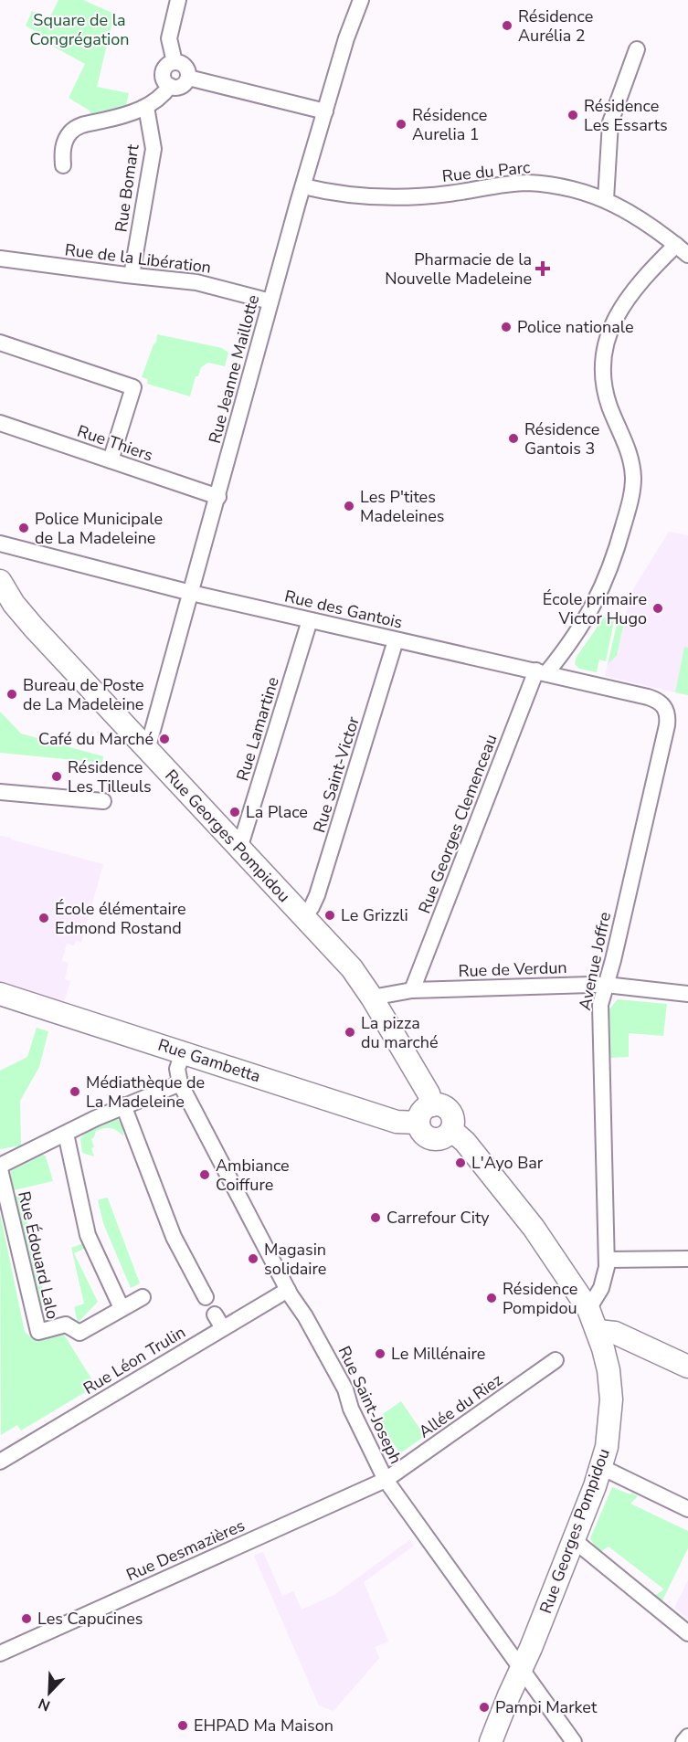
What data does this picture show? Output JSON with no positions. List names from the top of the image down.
{
  "streets": {
    "street": [
      "Rue du Parc",
      "Rue Bomart",
      "Rue de la Libération",
      "Rue Jeanne Maillotte",
      "Rue Thiers",
      "Rue des Gantois",
      "Rue Lamartine",
      "Rue Saint-Victor",
      "Rue Georges Clemenceau",
      "Rue Georges Pompidou",
      "Avenue Joffre",
      "Rue de Verdun",
      "Rue Gambetta",
      "Rue Édouard Lalo",
      "Rue Léon Trulin",
      "Rue Saint-Joseph",
      "Allée du Riez",
      "Rue Desmazières"
    ]
  },
  "crossings": [
    ["Rue du Parc", "Rue Jeanne Maillotte"],
    ["Rue du Parc", "Rue Georges Clemenceau"],
    ["Rue Bomart", "Rue de la Libération"],
    ["Rue de la Libération", "Rue Jeanne Maillotte"],
    ["Rue Jeanne Maillotte", "Rue Thiers"],
    ["Rue Jeanne Maillotte", "Rue des Gantois"],
    ["Rue Jeanne Maillotte", "Rue Georges Pompidou"],
    ["Rue des Gantois", "Rue Lamartine"],
    ["Rue des Gantois", "Rue Saint-Victor"],
    ["Rue des Gantois", "Rue Georges Clemenceau"],
    ["Rue des Gantois", "Avenue Joffre"],
    ["Rue Lamartine", "Rue Georges Pompidou"],
    ["Rue Saint-Victor", "Rue Georges Pompidou"],
    ["Rue Georges Clemenceau", "Rue de Verdun"],
    ["Rue Georges Pompidou", "Avenue Joffre"],
    ["Rue Georges Pompidou", "Rue de Verdun"],
    ["Rue Georges Pompidou", "Rue Gambetta"],
    ["Rue Georges Pompidou", "Rue Saint-Joseph"],
    ["Avenue Joffre", "Rue de Verdun"],
    ["Rue Édouard Lalo", "Rue Saint-Joseph"],
    ["Rue Léon Trulin", "Rue Saint-Joseph"],
    ["Rue Saint-Joseph", "Allée du Riez"],
    ["Rue Saint-Joseph", "Rue Desmazières"],
    ["Allée du Riez", "Rue Desmazières"]
  ],
  "parks": ["Square de la Congrégation"],
  "places": {
    "other": [
      "Résidence Aurélia 2",
      "Résidence Les Essarts",
      "Résidence Aurelia 1",
      "Police nationale",
      "Résidence Gantois 3",
      "Les P'tites Madeleines",
      "Police Municipale de La Madeleine",
      "École primaire Victor Hugo",
      "Bureau de Poste de La Madeleine",
      "Café du Marché",
      "Résidence Les Tilleuls",
      "La Place",
      "Le Grizzli",
      "École élémentaire Edmond Rostand",
      "La pizza du marché",
      "Médiathèque de La Madeleine",
      "L'Ayo Bar",
      "Ambiance Coiffure",
      "Carrefour City",
      "Magasin solidaire",
      "Résidence Pompidou",
      "Le Millénaire",
      "Les Capucines",
      "Pampi Market",
      "EHPAD Ma Maison"
    ],
    "health": ["Pharmacie de la Nouvelle Madeleine"]
  },
  "north": "bottom left"
}
